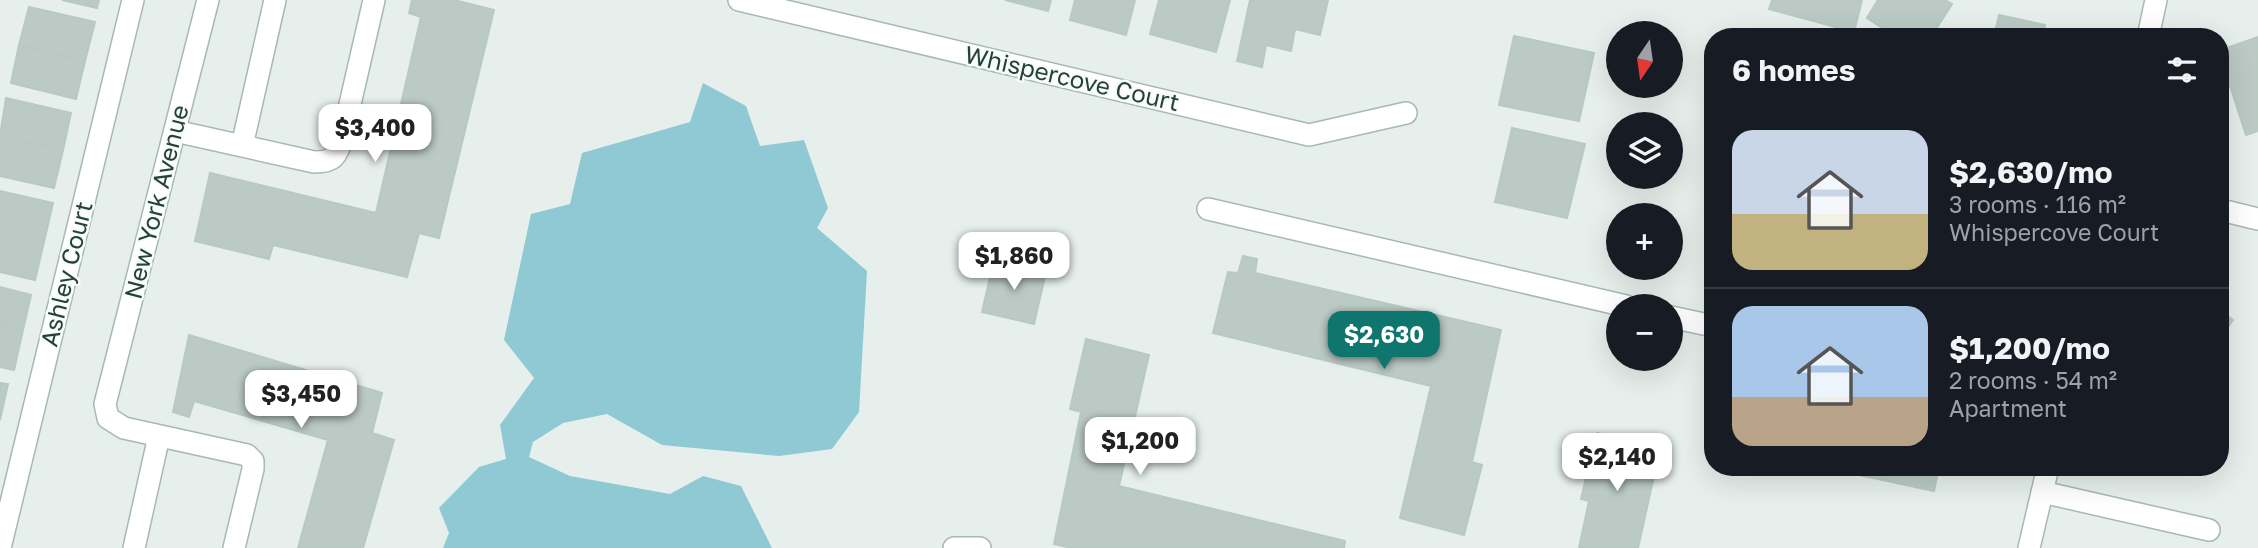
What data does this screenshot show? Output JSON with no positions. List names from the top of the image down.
{
  "streets": {
    "street": ["Whispercove Court", "New York Avenue", "Ashley Court"]
  },
  "north": "bottom",
  "page": {
    "map_buttons": ["+", "−"],
    "heading": "6 homes",
    "price": [
      "$3,400",
      "$1,860",
      "$2,630",
      "$3,450",
      "$1,200",
      "$2,140"
    ],
    "list": [
      {
        "name": "$2,630/mo",
        "note": "3 rooms · 116 m² · Whispercove Court"
      },
      {
        "name": "$1,200/mo",
        "note": "2 rooms · 54 m² · Apartment"
      }
    ]
  }
}
